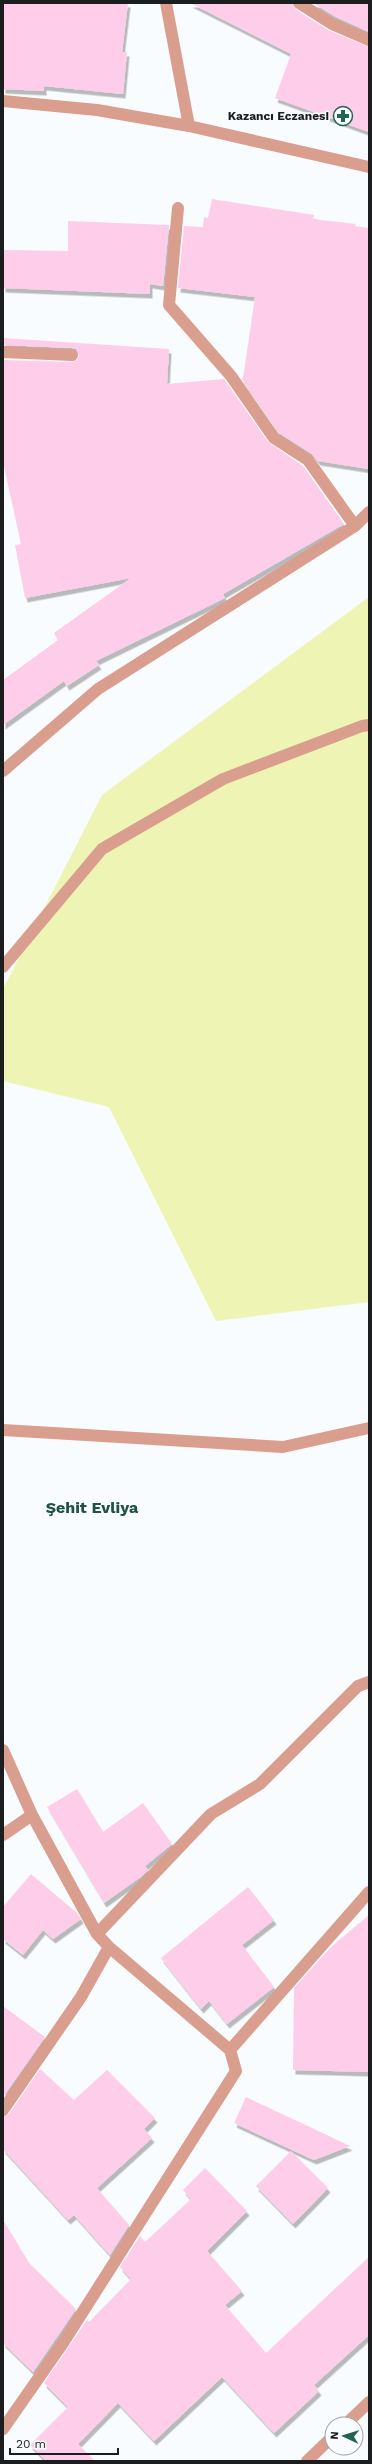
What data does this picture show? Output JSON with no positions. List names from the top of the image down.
{
  "districts": ["Şehit Evliya"],
  "places": {
    "pharmacy": ["Kazancı Eczanesi"]
  },
  "scale_bar": "20 m",
  "north": "left"
}
